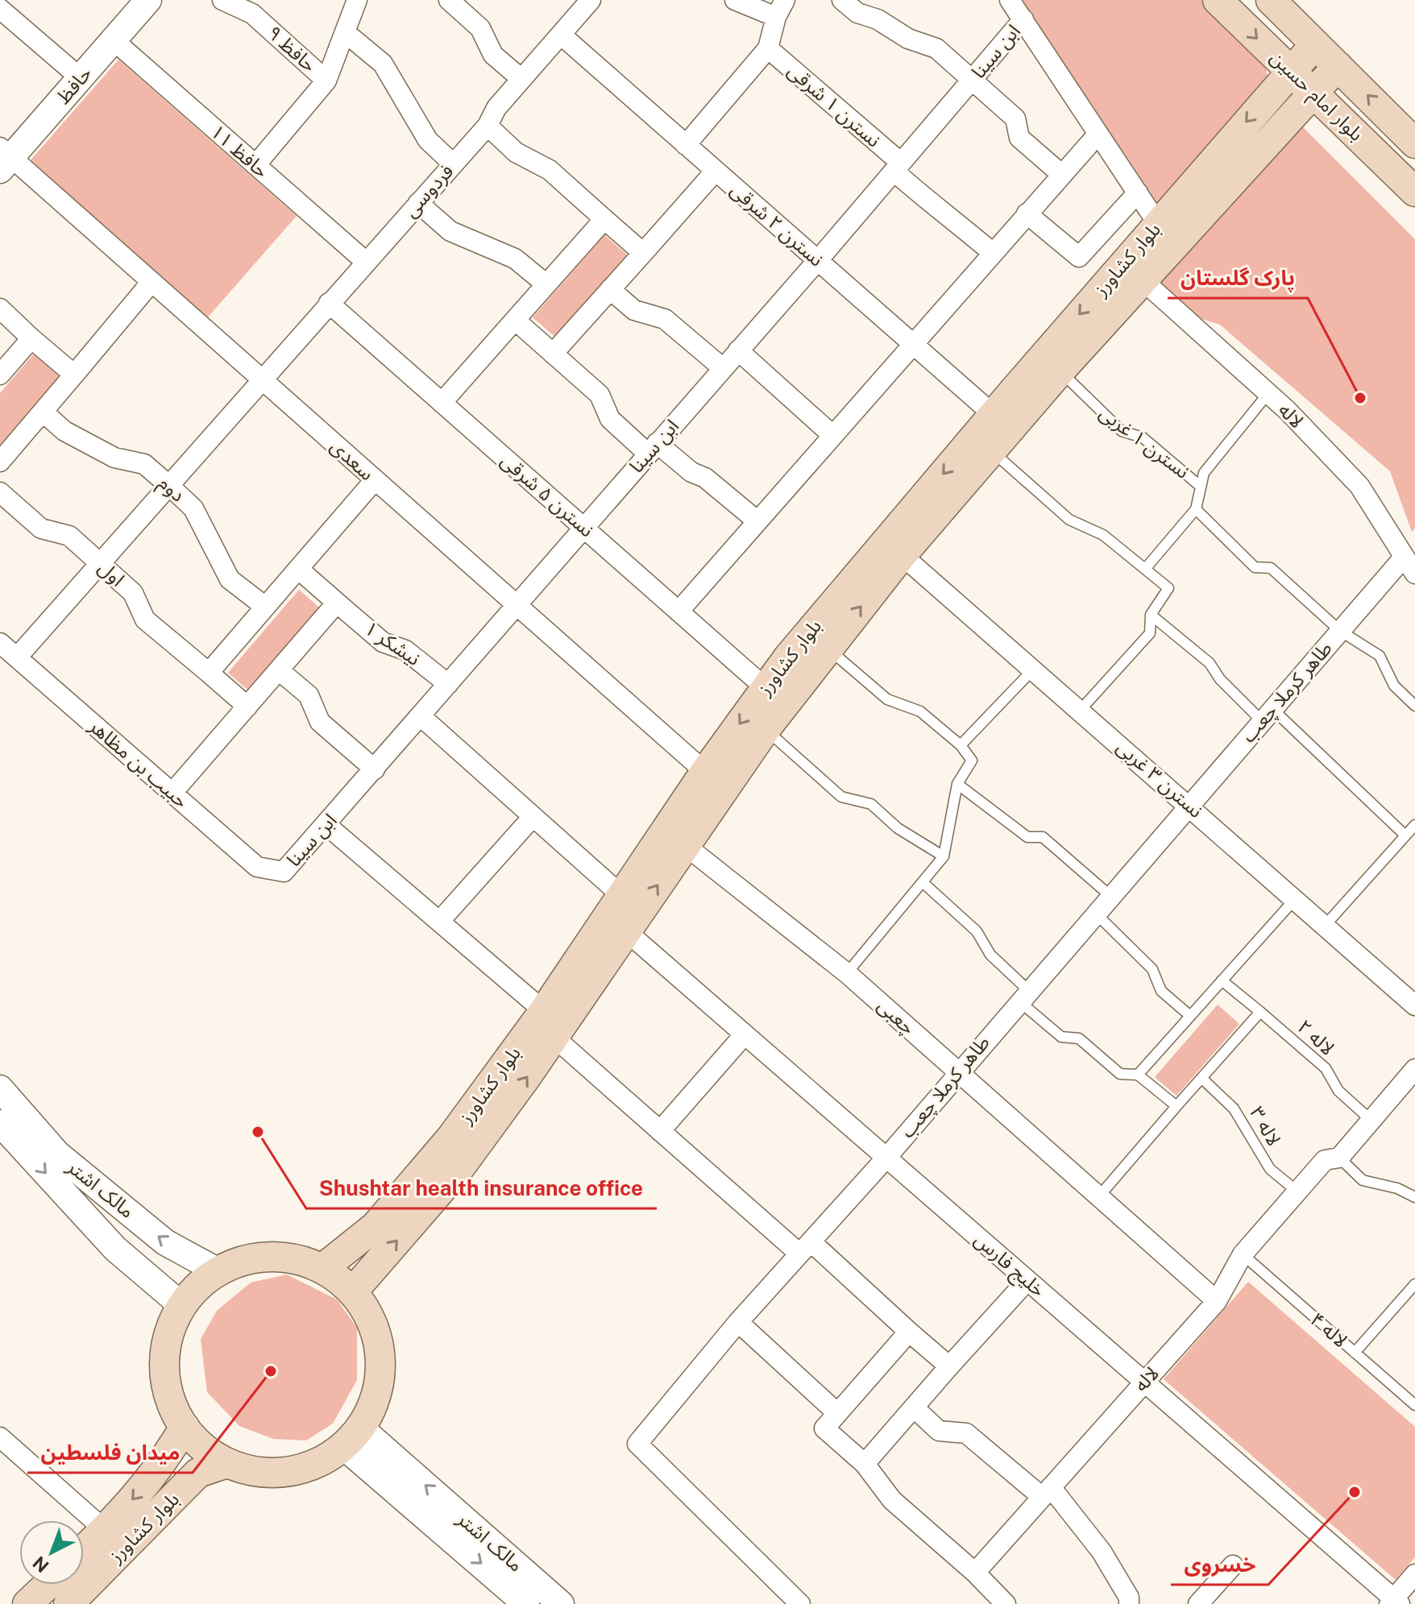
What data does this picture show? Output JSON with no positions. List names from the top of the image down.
{
  "streets": {
    "main road": ["بلوار امام حسین", "بلوار کشاورز"],
    "street": [
      "حافظ ۹",
      "ابن سینا",
      "حافظ",
      "نسترن ۱ شرقی",
      "حافظ ۱۱",
      "فردوسی",
      "نسترن ۲ شرقی",
      "لاله",
      "سعدی",
      "دوم",
      "نسترن ۵ شرقی",
      "اول",
      "نیشکر ۱",
      "طاهر کرملا چعب",
      "حبیب بن مظاهر",
      "نسترن ۳ غربی",
      "چعبی",
      "مالک اشتر",
      "خلیج فارس"
    ],
    "lane": [
      "نسترن ۱ غربی",
      "لاله ۲",
      "لاله ۳",
      "لاله ۴"
    ]
  },
  "crossings": [
    ["ابن سینا", "نسترن ۱ شرقی"],
    ["ابن سینا", "نسترن ۲ شرقی"],
    ["ابن سینا", "سعدی"],
    ["ابن سینا", "نسترن ۵ شرقی"],
    ["ابن سینا", "نیشکر ۱"],
    ["ابن سینا", "حبیب بن مظاهر"],
    ["حافظ", "حافظ ۱۱"],
    ["حافظ", "سعدی"],
    ["بلوار امام حسین", "بلوار کشاورز"],
    ["حافظ ۱۱", "فردوسی"],
    ["فردوسی", "نسترن ۲ شرقی"],
    ["فردوسی", "سعدی"],
    ["فردوسی", "دوم"],
    ["فردوسی", "نسترن ۵ شرقی"],
    ["فردوسی", "اول"],
    ["فردوسی", "حبیب بن مظاهر"],
    ["نسترن ۲ شرقی", "بلوار کشاورز"],
    ["بلوار کشاورز", "لاله"],
    ["بلوار کشاورز", "نسترن ۱ غربی"],
    ["بلوار کشاورز", "سعدی"],
    ["بلوار کشاورز", "نسترن ۵ شرقی"],
    ["بلوار کشاورز", "نسترن ۳ غربی"],
    ["بلوار کشاورز", "چعبی"],
    ["بلوار کشاورز", "مالک اشتر"],
    ["بلوار کشاورز", "خلیج فارس"],
    ["لاله", "طاهر کرملا چعب"],
    ["لاله", "لاله ۲"],
    ["لاله", "لاله ۳"],
    ["لاله", "خلیج فارس"],
    ["لاله", "لاله ۴"],
    ["طاهر کرملا چعب", "نسترن ۳ غربی"],
    ["طاهر کرملا چعب", "چعبی"],
    ["طاهر کرملا چعب", "خلیج فارس"]
  ],
  "places": [
    "پارک گلستان",
    "Shushtar health insurance office",
    "میدان فلسطین",
    "خسروی"
  ],
  "north": "bottom left"
}
